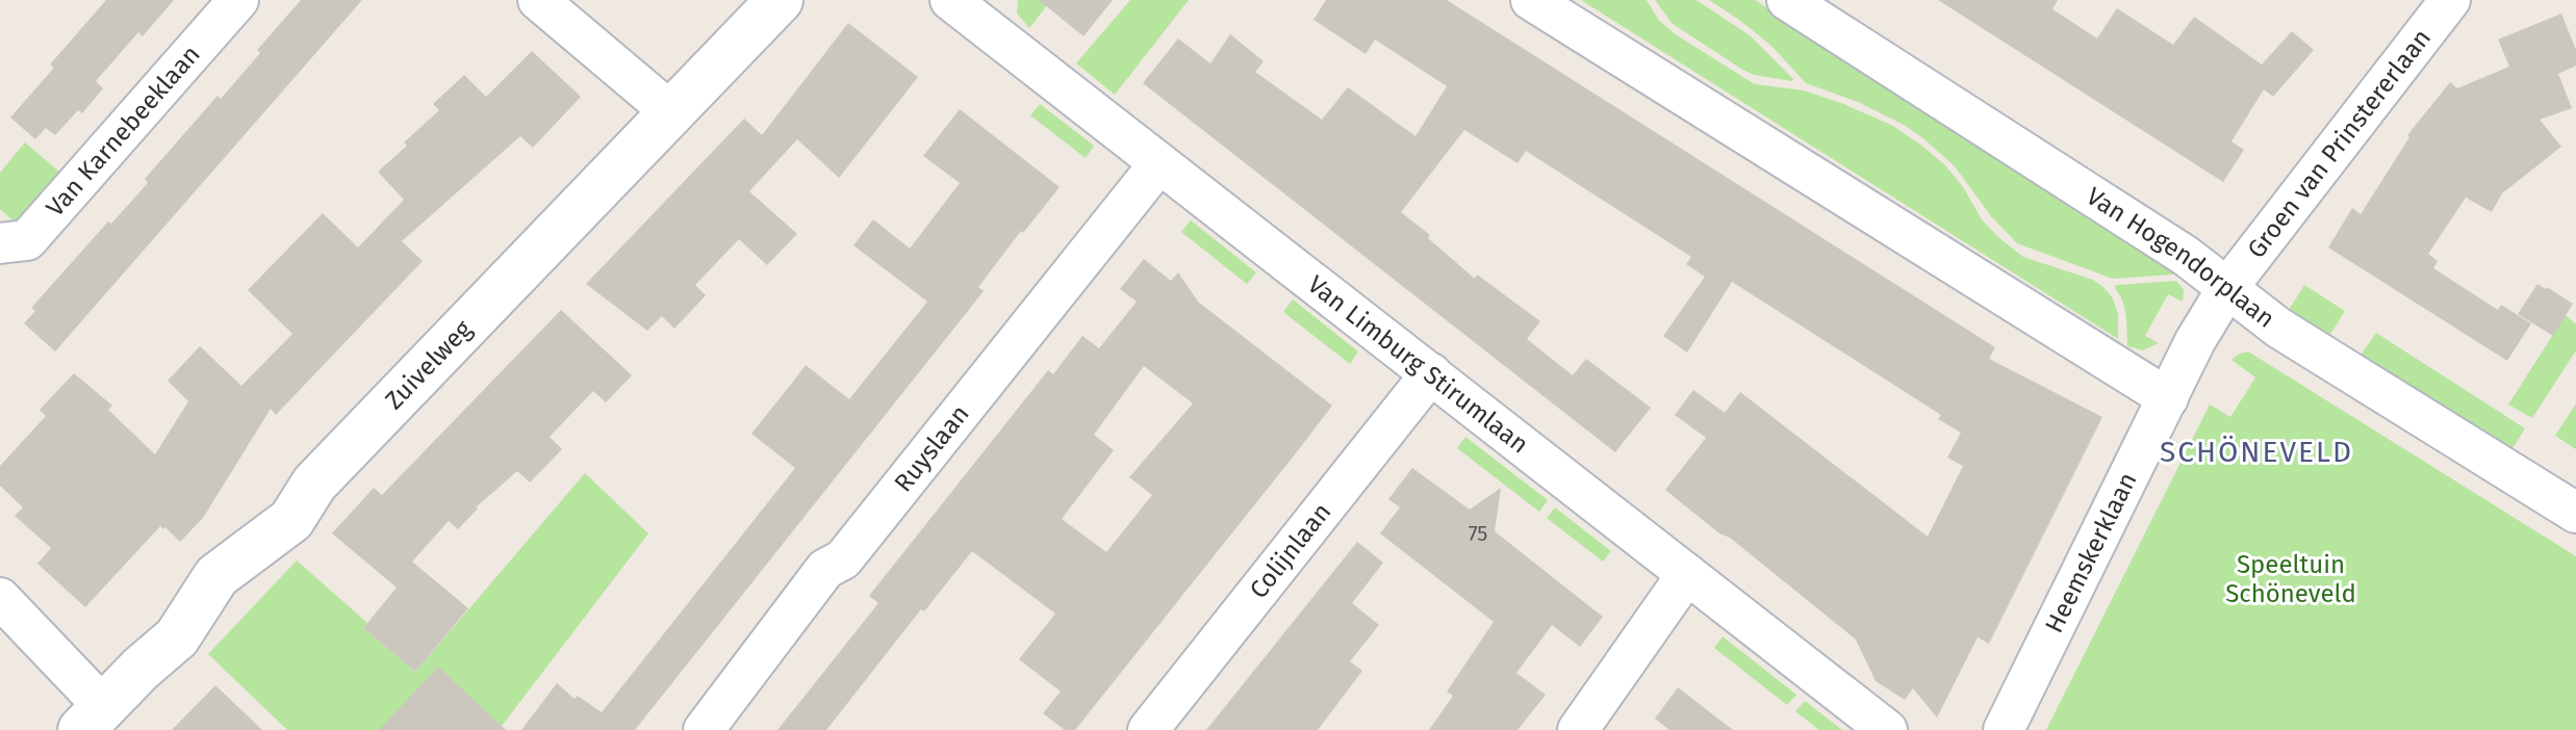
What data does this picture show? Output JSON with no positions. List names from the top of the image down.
{
  "streets": {
    "street": [
      "Van Karnebeeklaan",
      "Groen van Prinstererlaan",
      "Van Hogendorplaan",
      "Van Limburg Stirumlaan",
      "Zuivelweg",
      "Ruyslaan",
      "Colijnlaan",
      "Heemskerklaan"
    ]
  },
  "crossings": [
    ["Groen van Prinstererlaan", "Van Hogendorplaan"],
    ["Groen van Prinstererlaan", "Heemskerklaan"],
    ["Van Hogendorplaan", "Heemskerklaan"],
    ["Van Limburg Stirumlaan", "Ruyslaan"],
    ["Van Limburg Stirumlaan", "Colijnlaan"]
  ],
  "districts": ["SCHÖNEVELD"],
  "parks": ["Speeltuin Schöneveld"],
  "house_numbers": ["75"]
}
